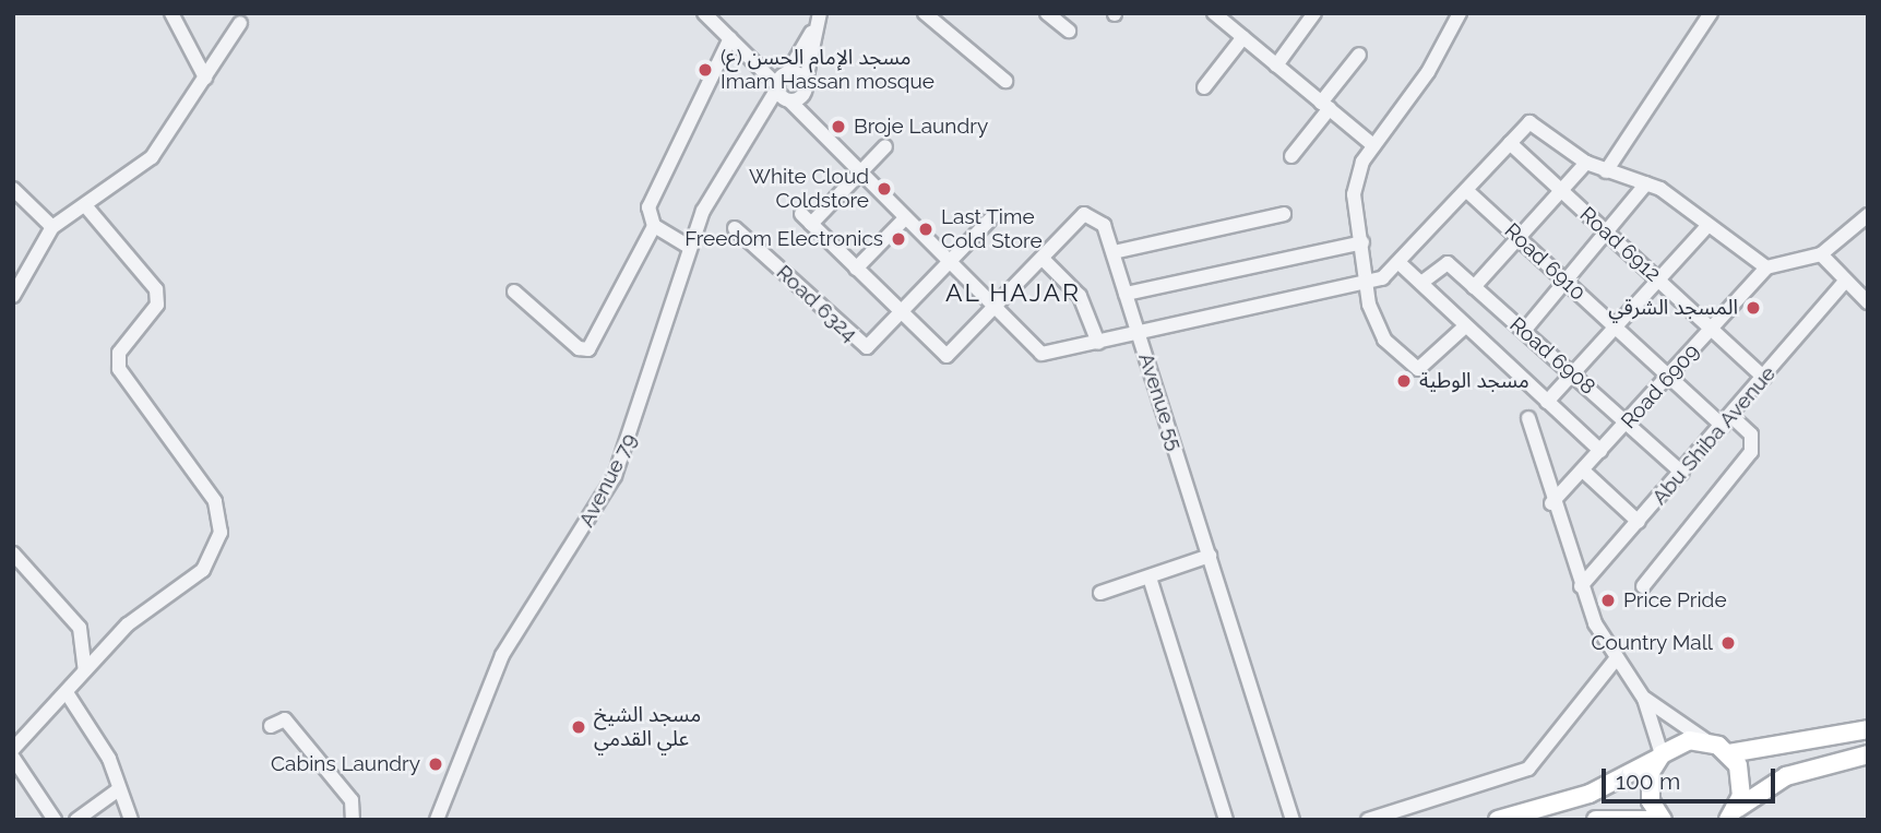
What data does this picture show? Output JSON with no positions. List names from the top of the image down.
{
  "streets": {
    "street": [
      "Road 6912",
      "Road 6910",
      "Road 6324",
      "Road 6908",
      "Road 6909",
      "Avenue 55",
      "Abu Shiba Avenue",
      "Avenue 79"
    ]
  },
  "crossings": [
    ["Road 6912", "Road 6909"],
    ["Road 6912", "Abu Shiba Avenue"],
    ["Road 6910", "Road 6909"],
    ["Road 6910", "Abu Shiba Avenue"],
    ["Road 6324", "Avenue 55"],
    ["Road 6908", "Road 6909"],
    ["Road 6908", "Abu Shiba Avenue"],
    ["Avenue 55", "Avenue 79"]
  ],
  "districts": ["AL HAJAR"],
  "places": [
    "مسجد الإمام الحسن (ع) Imam Hassan mosque",
    "Broje Laundry",
    "White Cloud Coldstore",
    "Last Time Cold Store",
    "Freedom Electronics",
    "المسجد الشرقي",
    "مسجد الوطية",
    "Price Pride",
    "Country Mall",
    "مسجد الشيخ علي القدمي",
    "Cabins Laundry"
  ],
  "scale_bar": "100 m"
}
